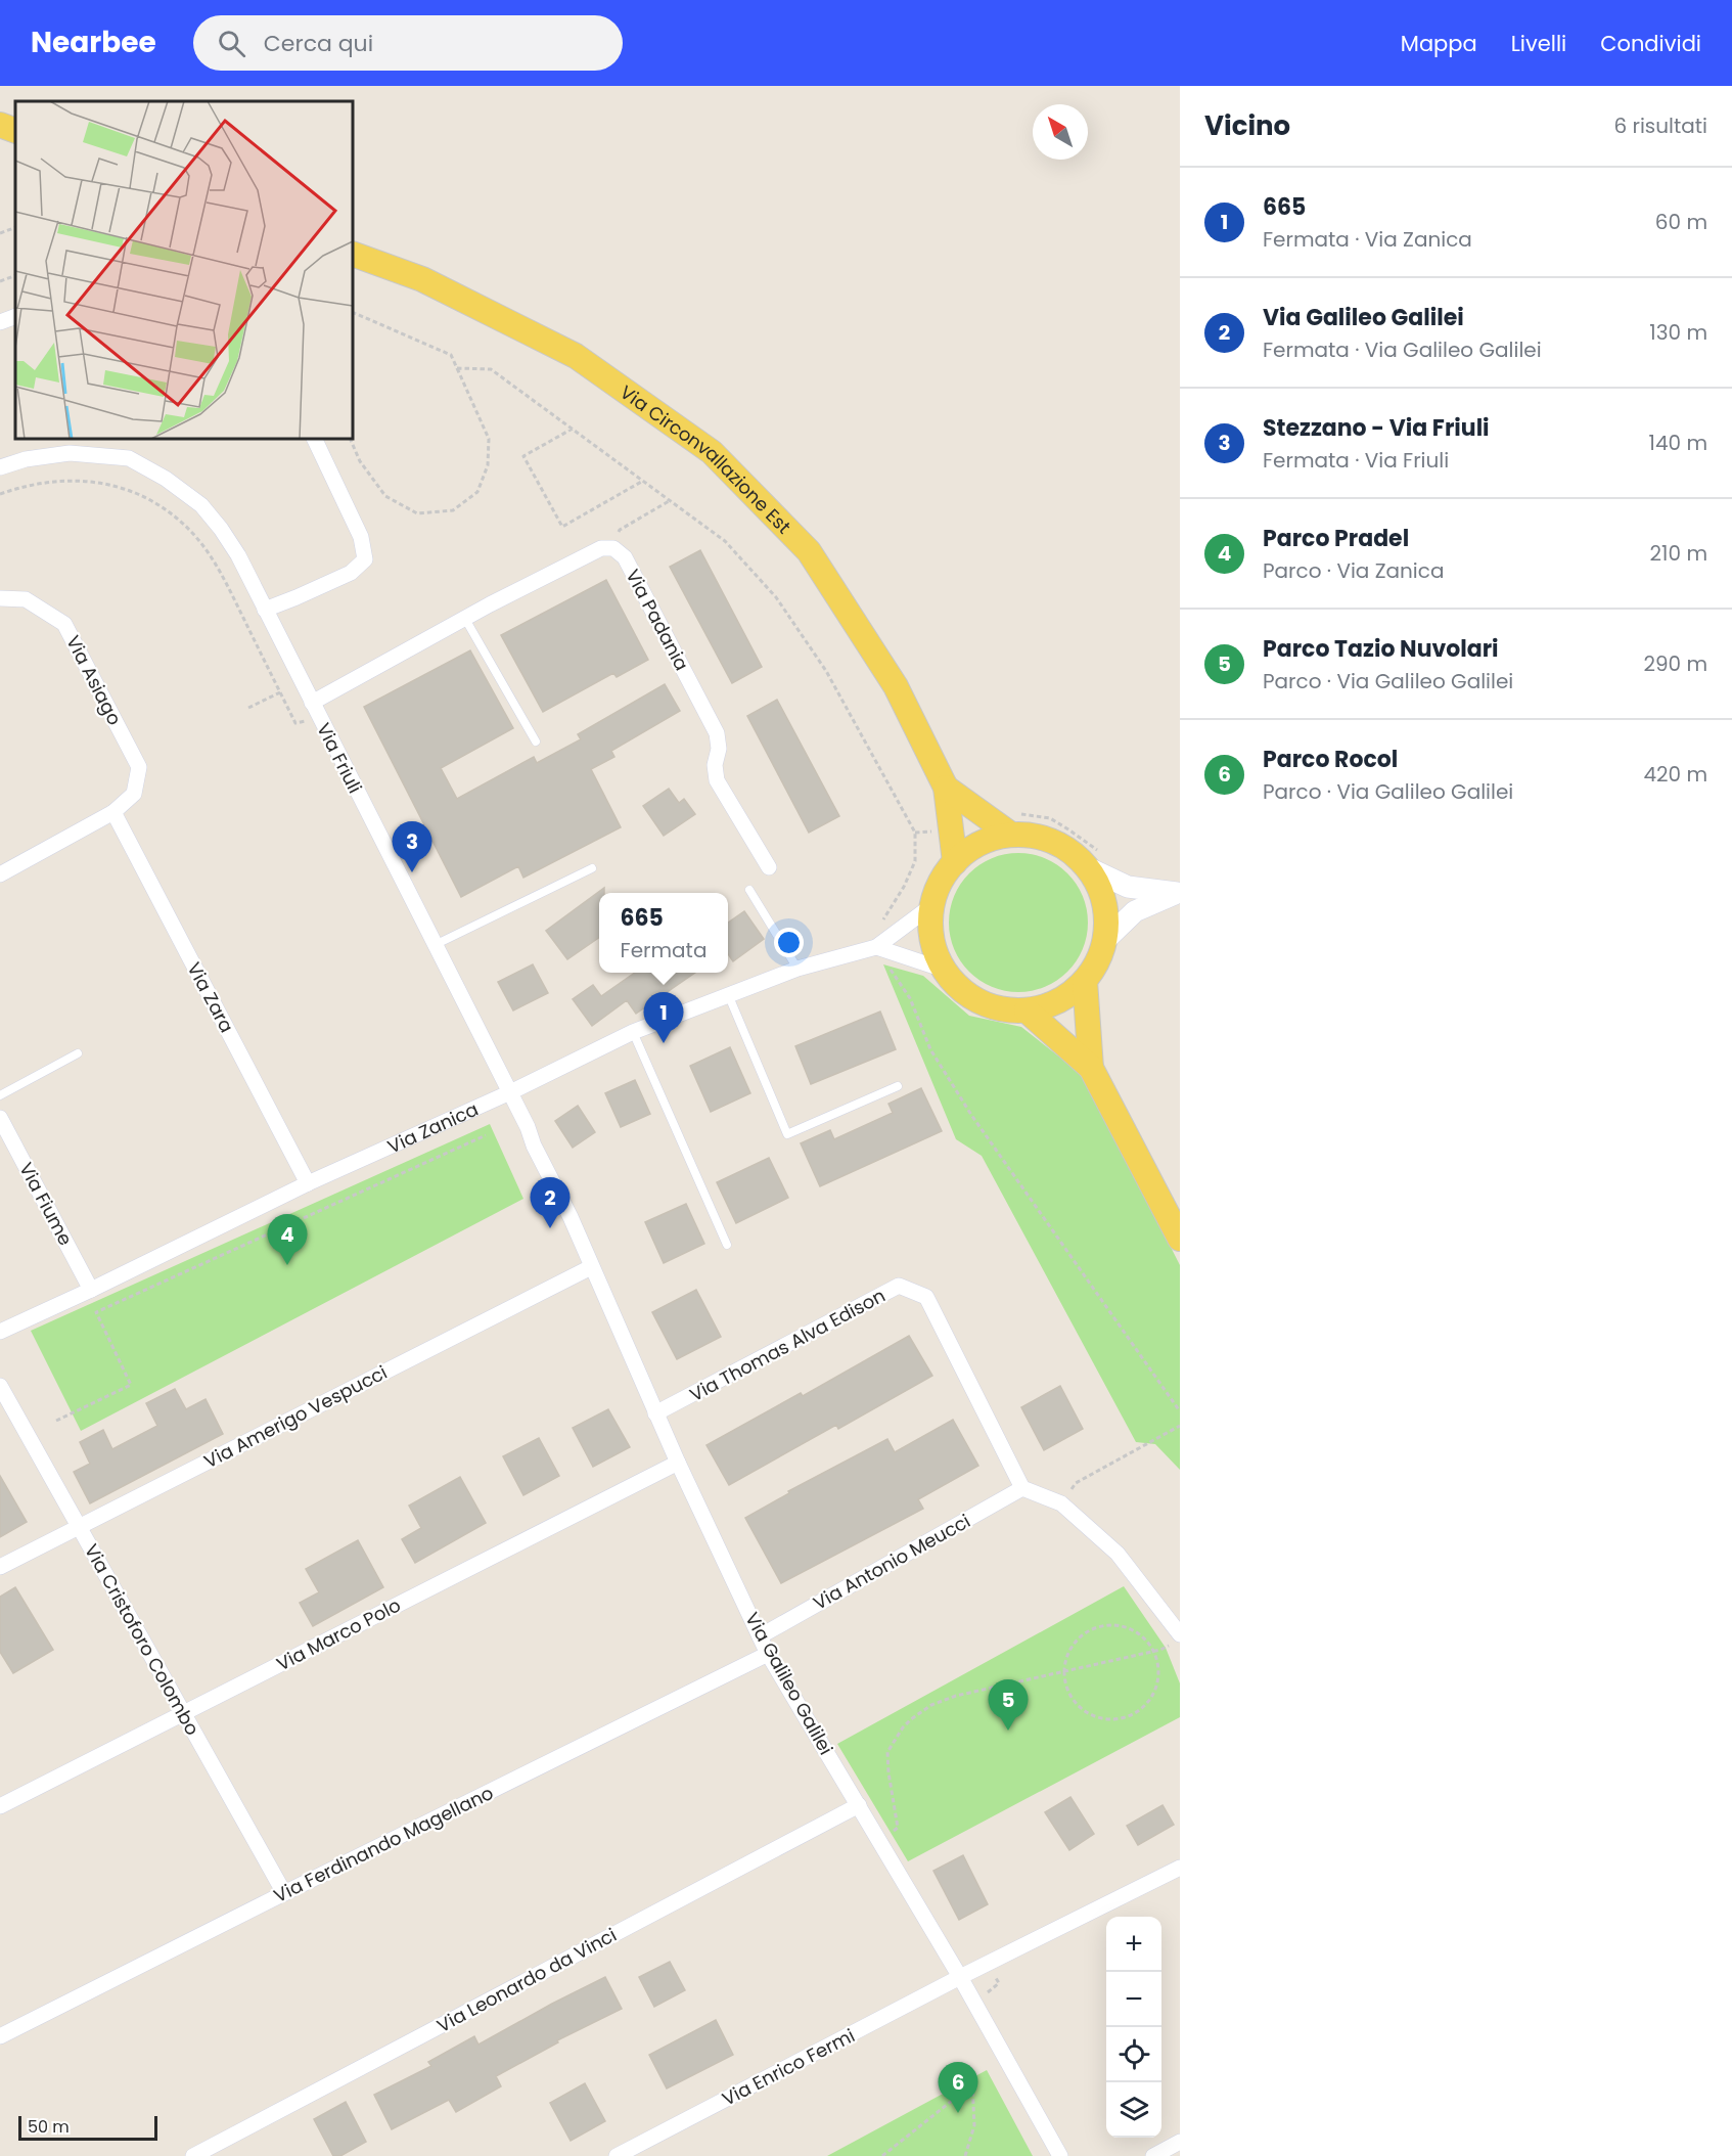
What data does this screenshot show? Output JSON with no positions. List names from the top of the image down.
{
  "streets": {
    "main road": ["Via Circonvallazione Est"],
    "street": [
      "Via Padania",
      "Via Asiago",
      "Via Friuli",
      "Via Zara",
      "Via Zanica",
      "Via Fiume",
      "Via Thomas Alva Edison",
      "Via Amerigo Vespucci",
      "Via Antonio Meucci",
      "Via Marco Polo",
      "Via Cristoforo Colombo",
      "Via Galileo Galilei",
      "Via Ferdinando Magellano",
      "Via Leonardo da Vinci",
      "Via Enrico Fermi"
    ]
  },
  "crossings": [
    ["Via Circonvallazione Est", "Via Zanica"],
    ["Via Asiago", "Via Zara"],
    ["Via Friuli", "Via Zanica"],
    ["Via Friuli", "Via Galileo Galilei"],
    ["Via Zara", "Via Zanica"],
    ["Via Zanica", "Via Fiume"],
    ["Via Zanica", "Via Galileo Galilei"],
    ["Via Thomas Alva Edison", "Via Antonio Meucci"],
    ["Via Thomas Alva Edison", "Via Galileo Galilei"],
    ["Via Amerigo Vespucci", "Via Cristoforo Colombo"],
    ["Via Amerigo Vespucci", "Via Galileo Galilei"],
    ["Via Antonio Meucci", "Via Galileo Galilei"],
    ["Via Marco Polo", "Via Cristoforo Colombo"],
    ["Via Marco Polo", "Via Galileo Galilei"],
    ["Via Cristoforo Colombo", "Via Ferdinando Magellano"],
    ["Via Galileo Galilei", "Via Ferdinando Magellano"],
    ["Via Galileo Galilei", "Via Leonardo da Vinci"],
    ["Via Galileo Galilei", "Via Enrico Fermi"]
  ],
  "scale_bar": "50 m",
  "north": "top left",
  "page": {
    "header": "Nearbee",
    "search": "Cerca qui",
    "nav": ["Mappa", "Livelli", "Condividi"],
    "heading": ["Vicino", "6 risultati"],
    "list": [
      {
        "mark": "1",
        "name": "665",
        "note": "Fermata · Via Zanica",
        "value": "60 m"
      },
      {
        "mark": "2",
        "name": "Via Galileo Galilei",
        "note": "Fermata · Via Galileo Galilei",
        "value": "130 m"
      },
      {
        "mark": "3",
        "name": "Stezzano - Via Friuli",
        "note": "Fermata · Via Friuli",
        "value": "140 m"
      },
      {
        "mark": "4",
        "name": "Parco Pradel",
        "note": "Parco · Via Zanica",
        "value": "210 m"
      },
      {
        "mark": "5",
        "name": "Parco Tazio Nuvolari",
        "note": "Parco · Via Galileo Galilei",
        "value": "290 m"
      },
      {
        "mark": "6",
        "name": "Parco Rocol",
        "note": "Parco · Via Galileo Galilei",
        "value": "420 m"
      }
    ],
    "pins": [
      "3",
      "1",
      "2",
      "4",
      "5",
      "6"
    ],
    "popup": ["665", "Fermata"],
    "map_buttons": ["+", "−"],
    "scale": "50 m"
  }
}
